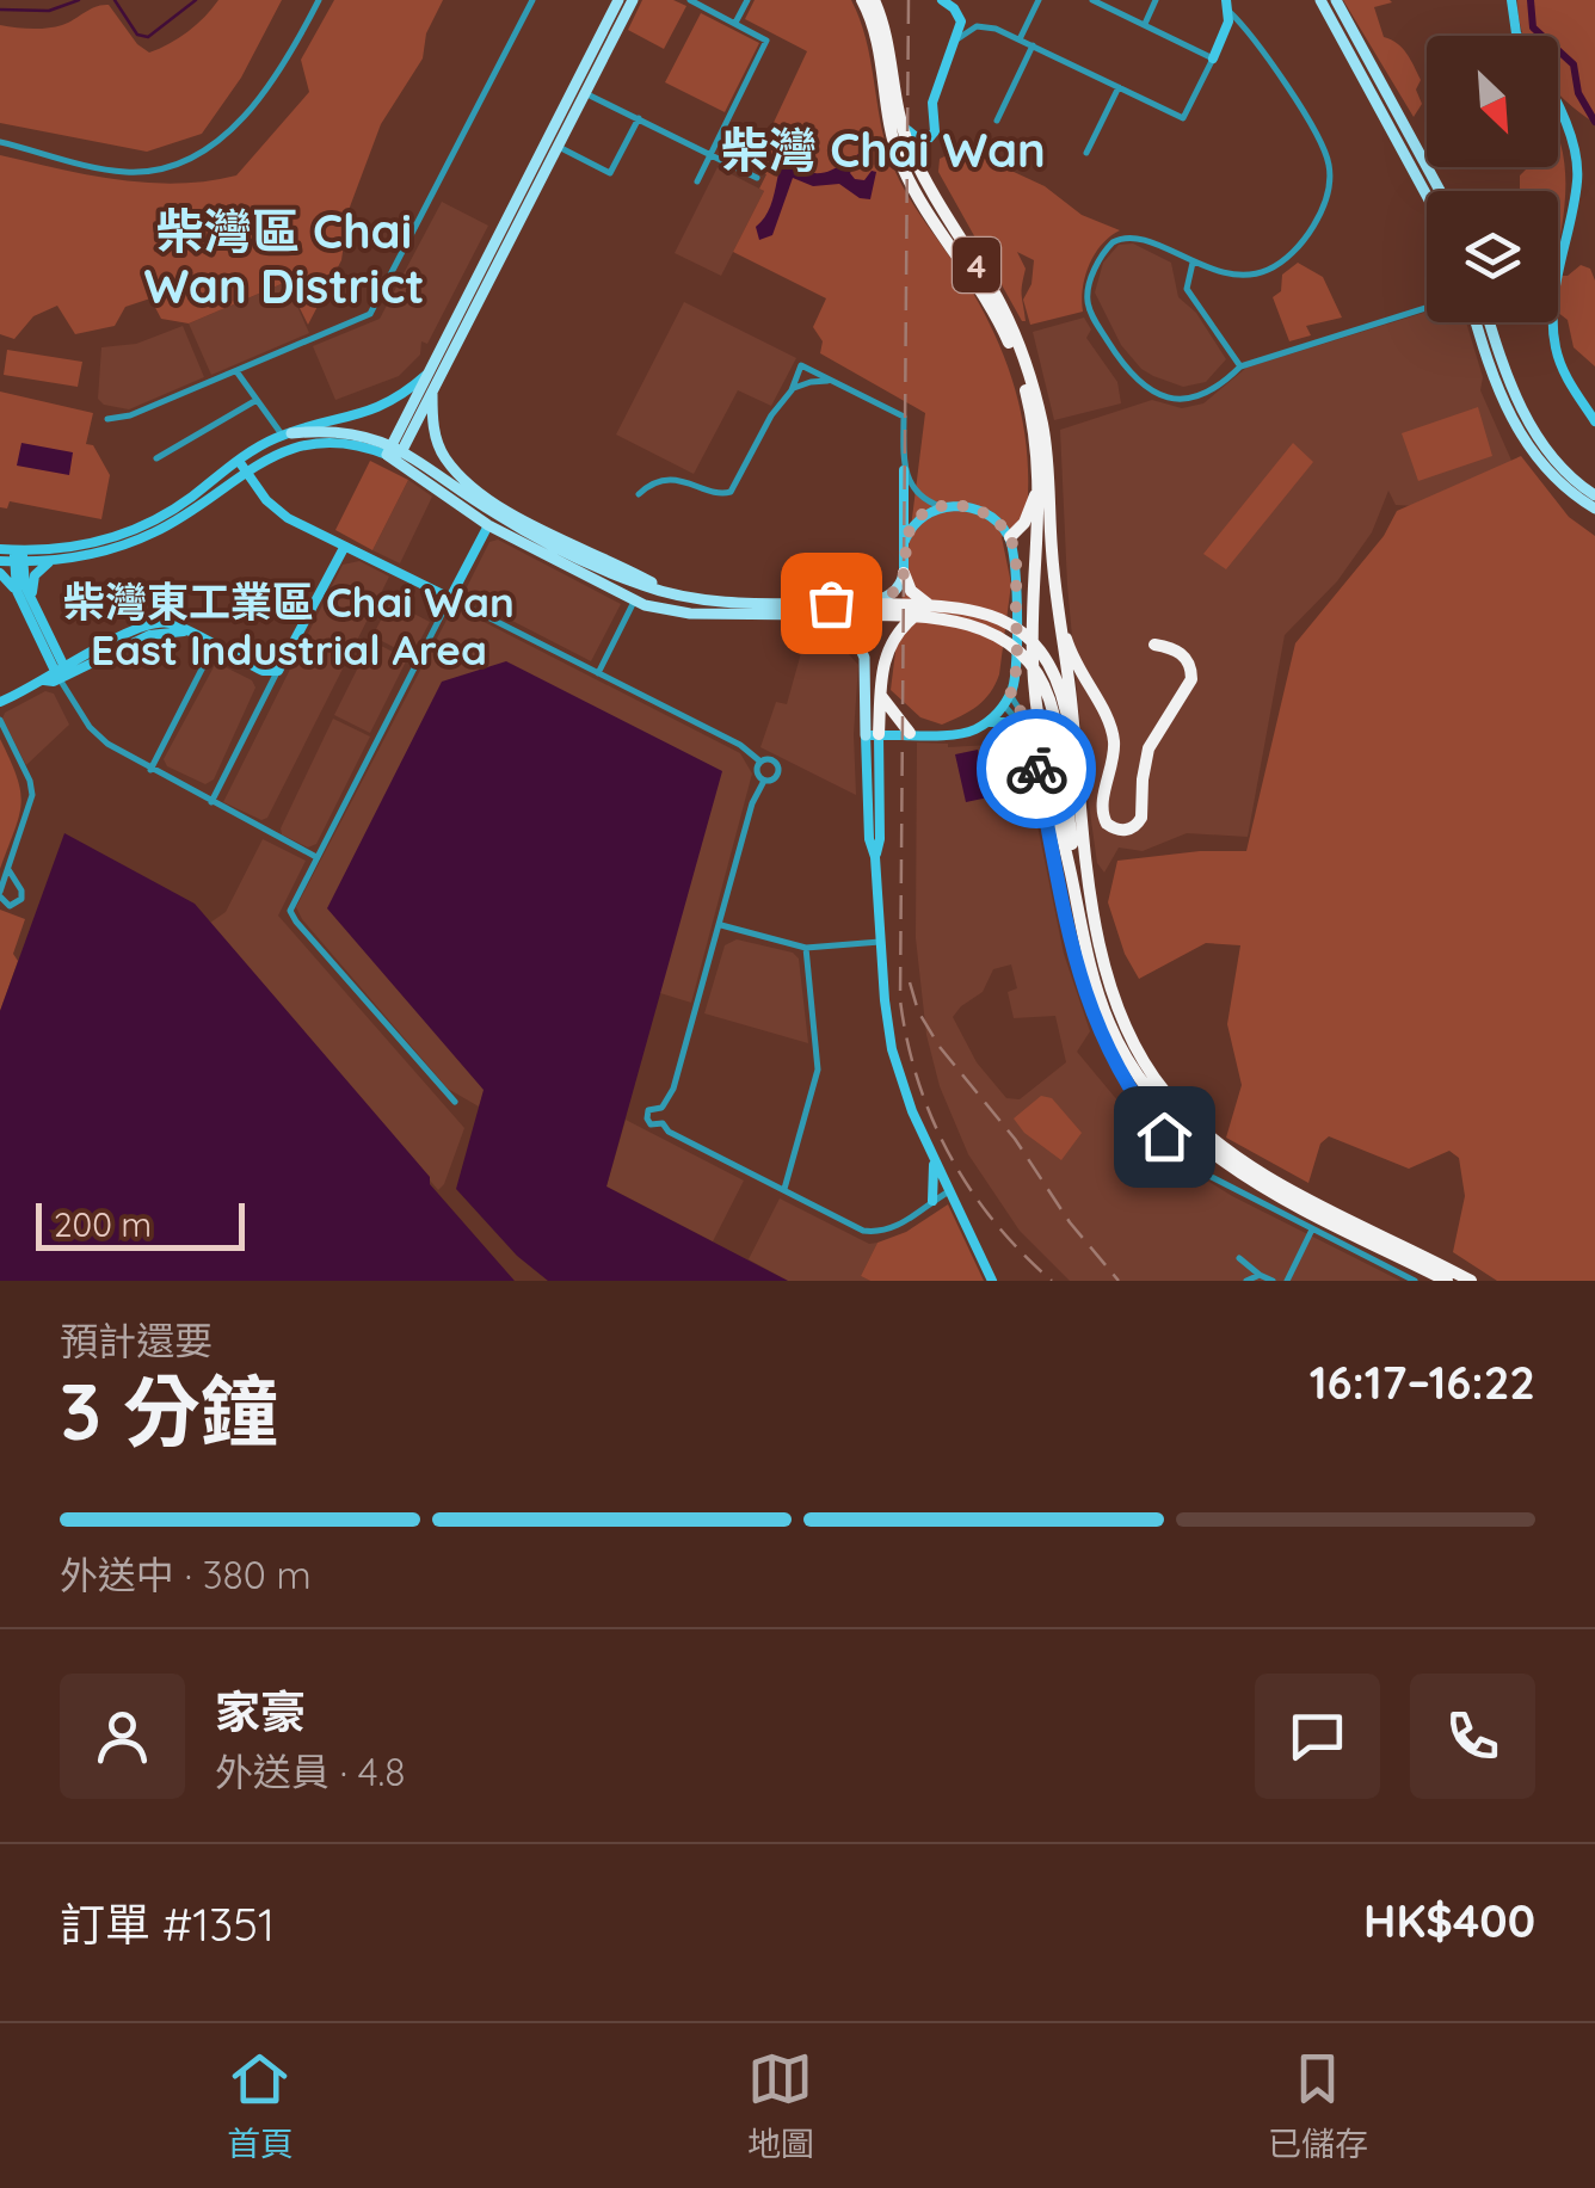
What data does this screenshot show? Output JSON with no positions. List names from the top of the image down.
{
  "streets": {
    "highway": ["4"]
  },
  "districts": ["柴灣 Chai Wan", "柴灣區 Chai Wan District", "柴灣東工業區 Chai Wan East Industrial Area"],
  "scale_bar": "200 m",
  "north": "bottom right",
  "page": {
    "scale": "200 m",
    "heading": ["3 分鐘", "預計還要", "16:17–16:22"],
    "panel": [
      "家豪",
      "外送員 · 4.8",
      "訂單 #1351",
      "HK$400"
    ],
    "bar": "外送中 · 380 m",
    "tabs": ["首頁", "地圖", "已儲存"]
  }
}
